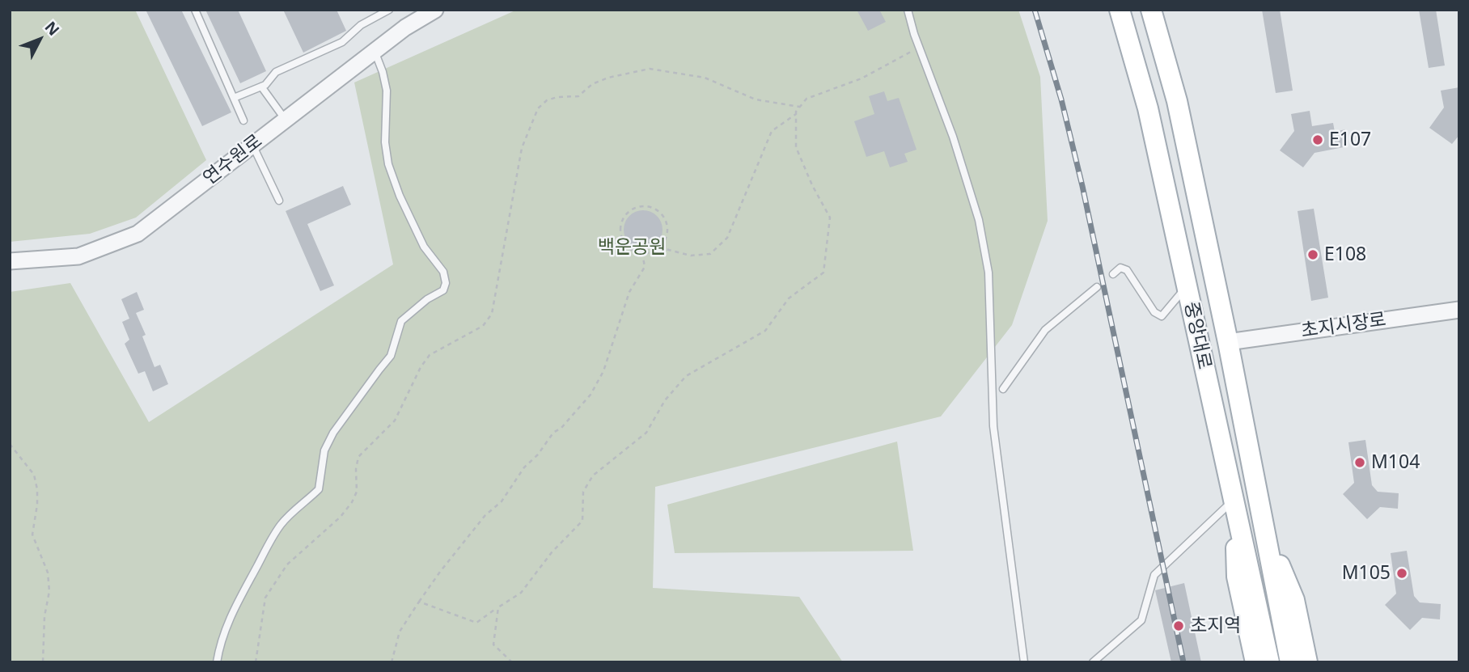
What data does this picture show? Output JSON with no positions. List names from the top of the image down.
{
  "streets": {
    "main road": ["중앙대로"],
    "street": ["연수원로", "초지시장로"]
  },
  "crossings": [
    ["초지시장로", "중앙대로"]
  ],
  "parks": ["백운공원"],
  "places": [
    "E107",
    "E108",
    "M104",
    "M105",
    "초지역"
  ],
  "north": "top right"
}
